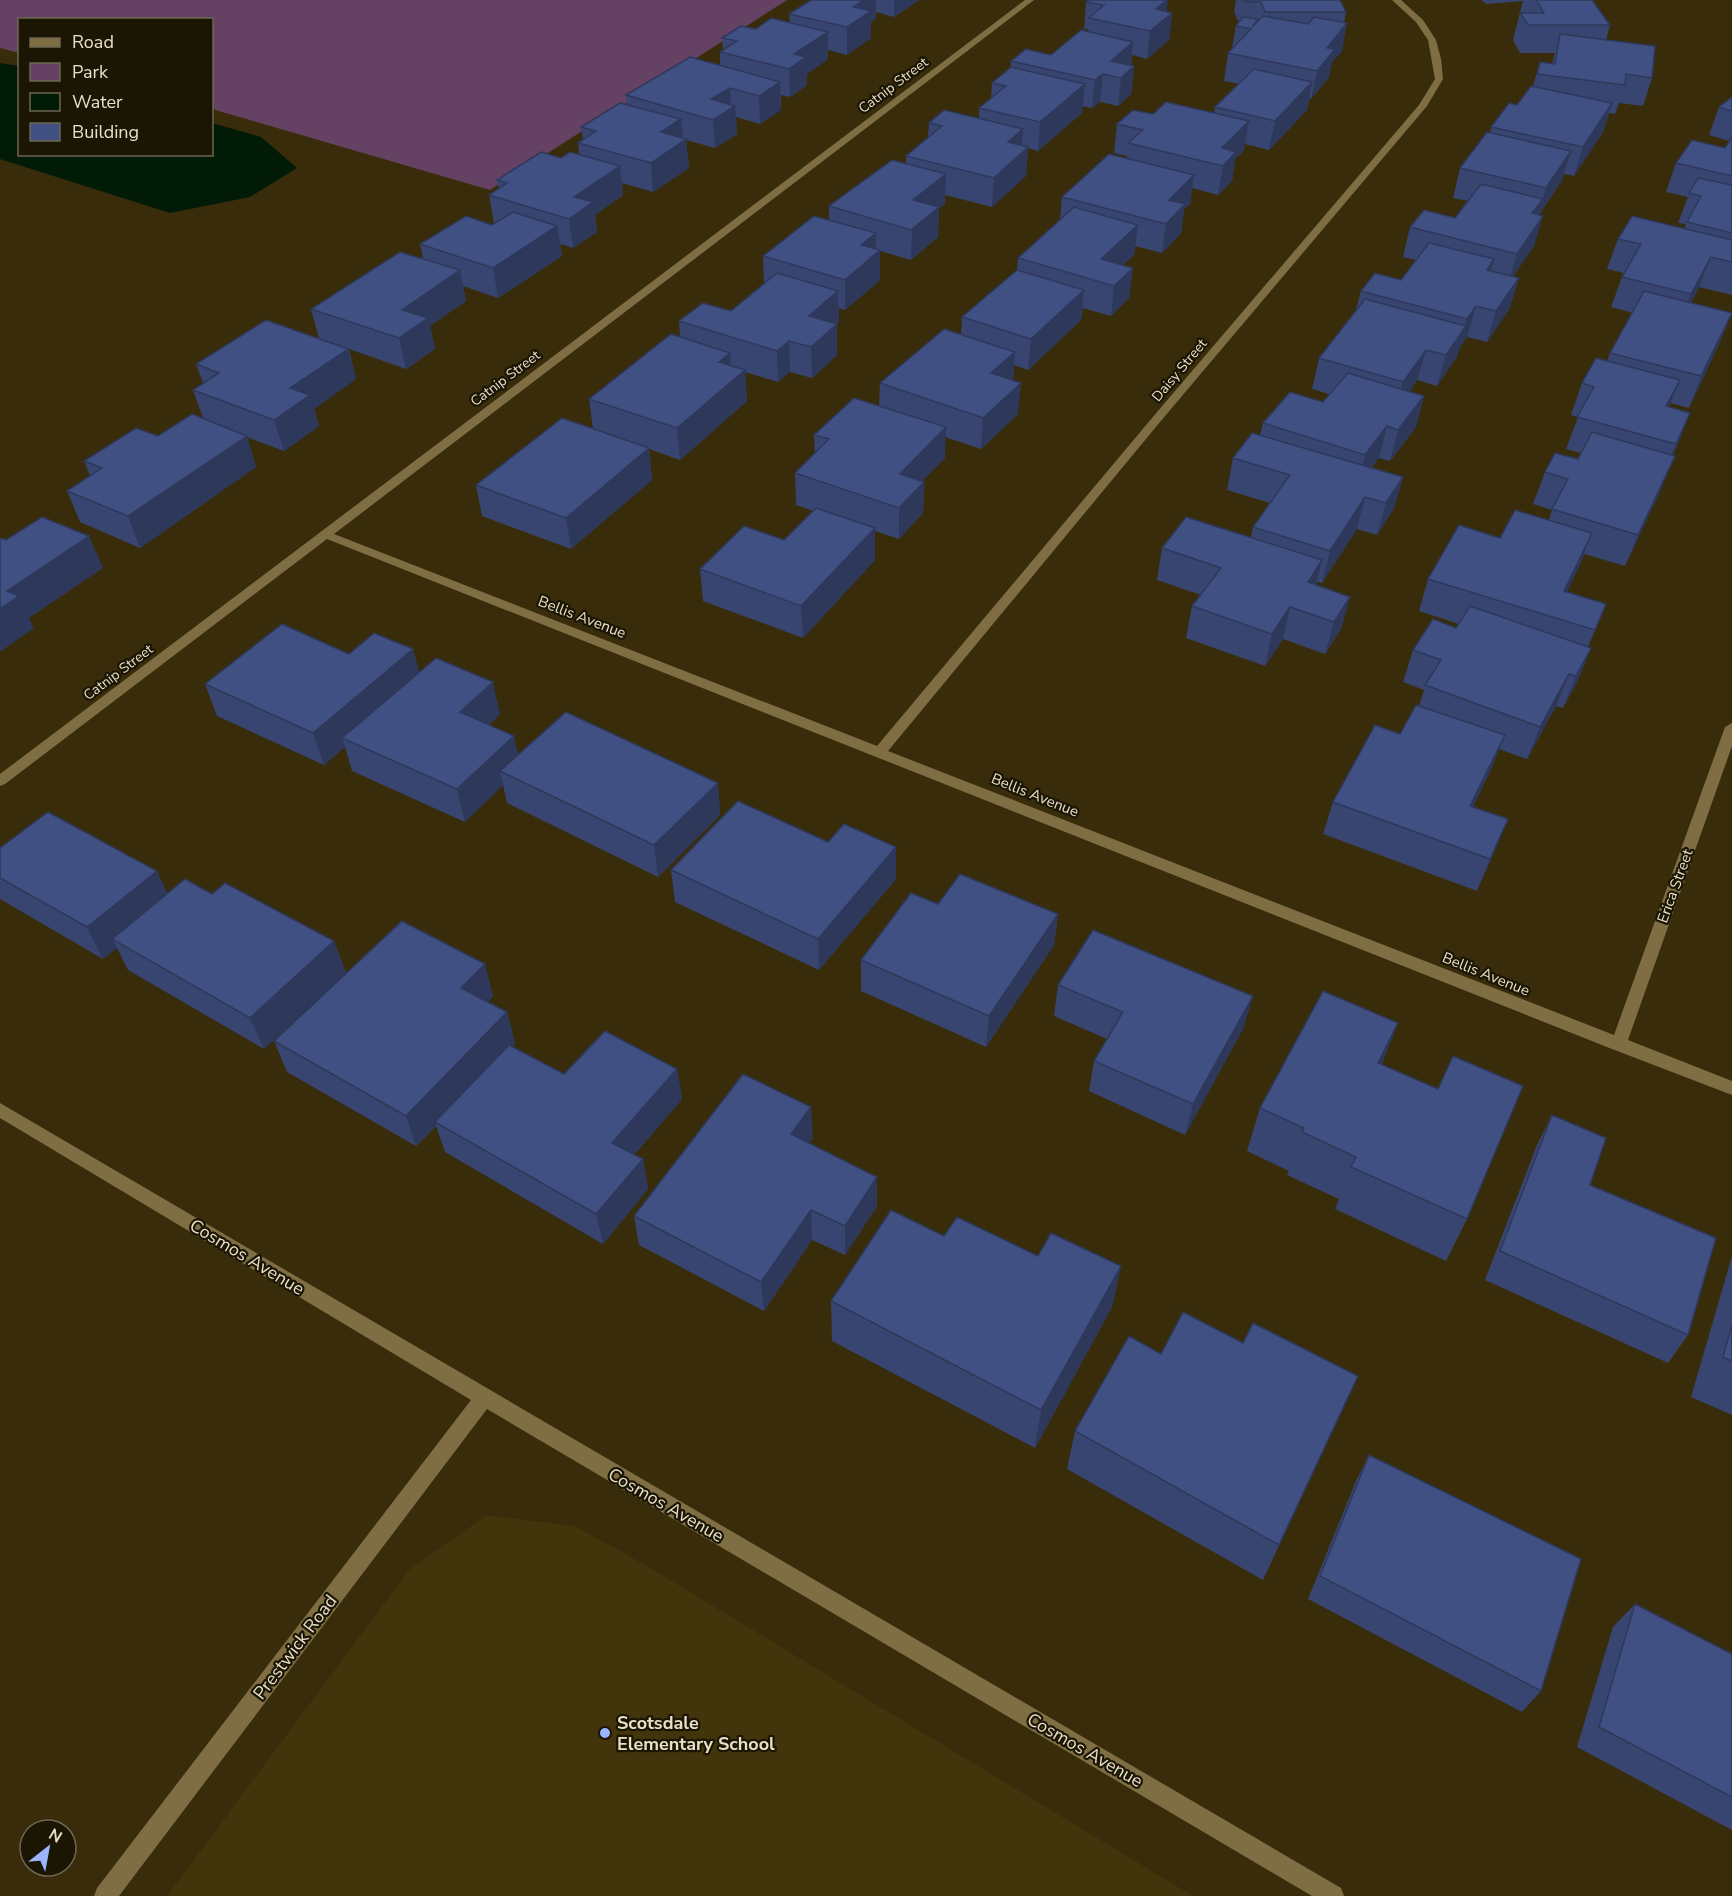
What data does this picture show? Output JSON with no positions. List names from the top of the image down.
{
  "streets": {
    "street": [
      "Catnip Street",
      "Daisy Street",
      "Bellis Avenue",
      "Erica Street",
      "Cosmos Avenue",
      "Prestwick Road"
    ]
  },
  "crossings": [
    ["Catnip Street", "Bellis Avenue"],
    ["Daisy Street", "Bellis Avenue"],
    ["Bellis Avenue", "Erica Street"],
    ["Cosmos Avenue", "Prestwick Road"]
  ],
  "places": ["Scotsdale Elementary School"],
  "legend": [
    "Road",
    "Park",
    "Water",
    "Building"
  ],
  "north": "top right"
}
